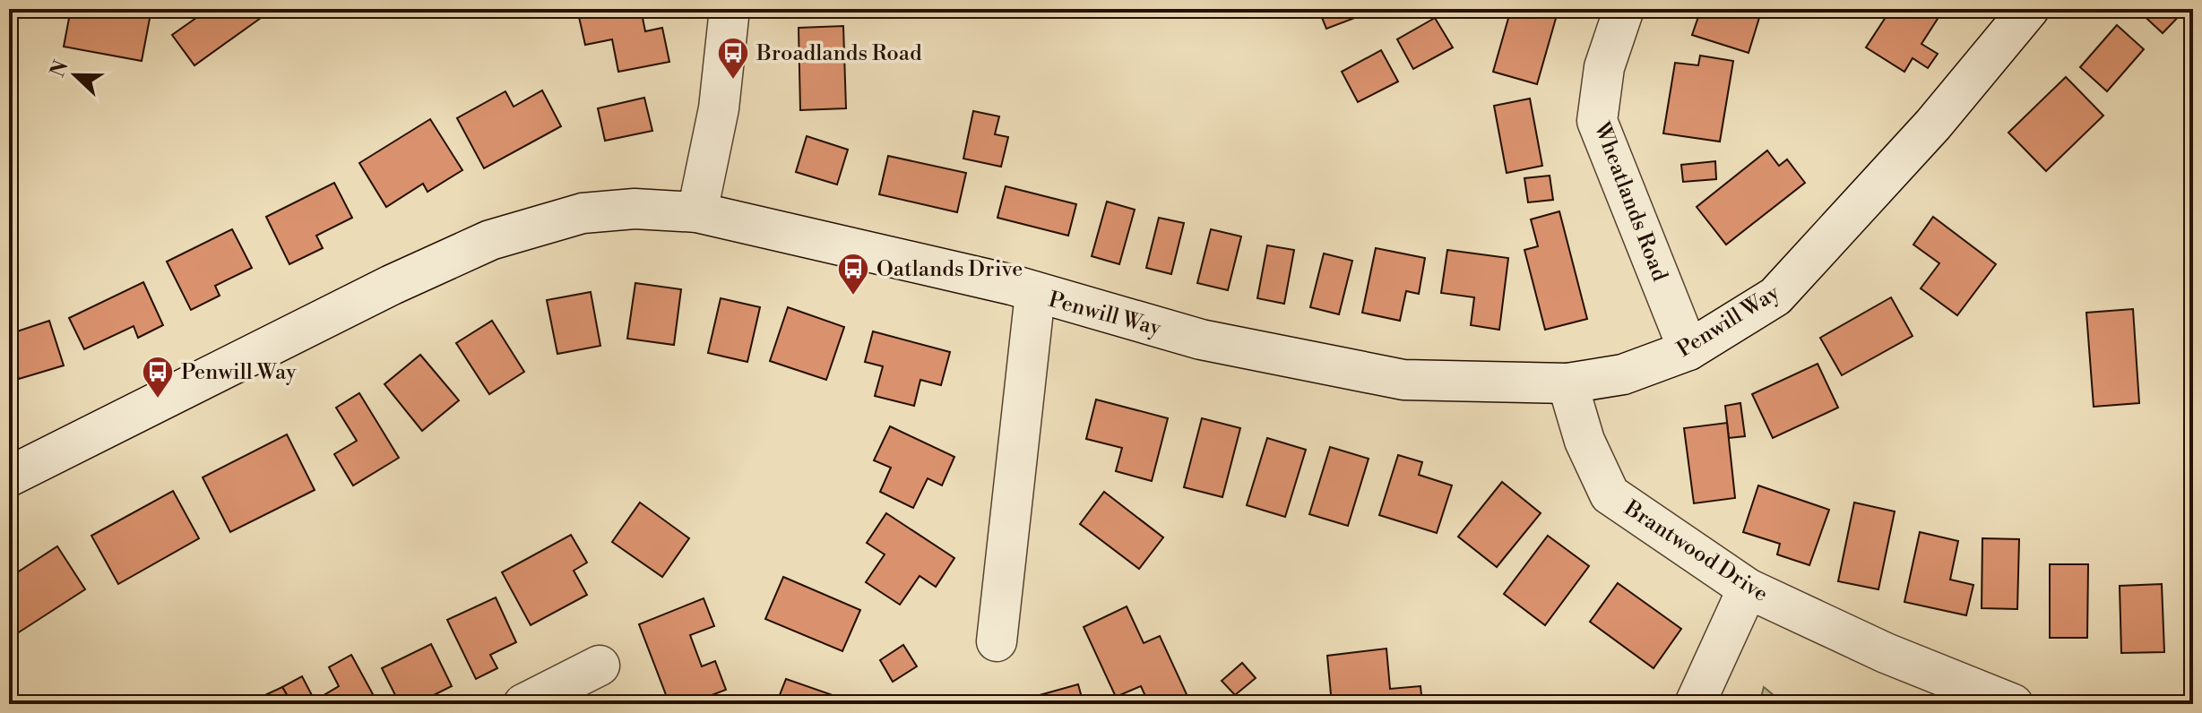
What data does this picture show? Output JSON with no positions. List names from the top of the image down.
{
  "streets": {
    "street": ["Wheatlands Road", "Penwill Way", "Brantwood Drive"]
  },
  "crossings": [
    ["Wheatlands Road", "Penwill Way"],
    ["Penwill Way", "Brantwood Drive"]
  ],
  "places": {
    "bus stop": ["Broadlands Road", "Oatlands Drive", "Penwill Way"]
  },
  "north": "left"
}
